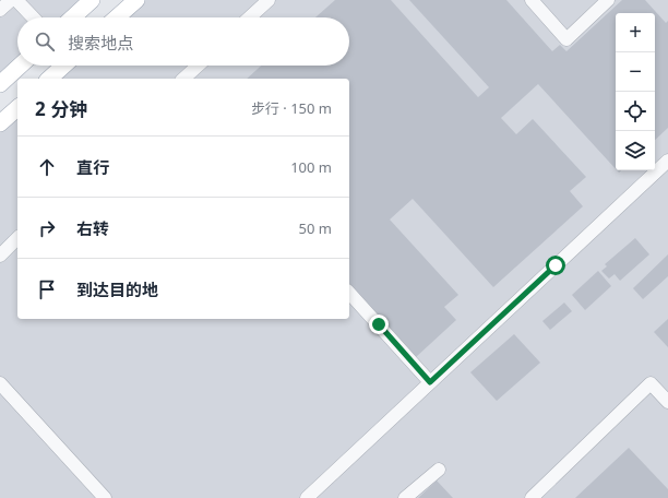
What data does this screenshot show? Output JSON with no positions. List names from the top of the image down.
{
  "page": {
    "map_buttons": ["+", "−"],
    "search": "搜索地点",
    "heading": ["2 分钟", "步行 · 150 m"],
    "list": [
      ["直行", "100 m"],
      ["右转", "50 m"],
      "到达目的地"
    ]
  }
}
